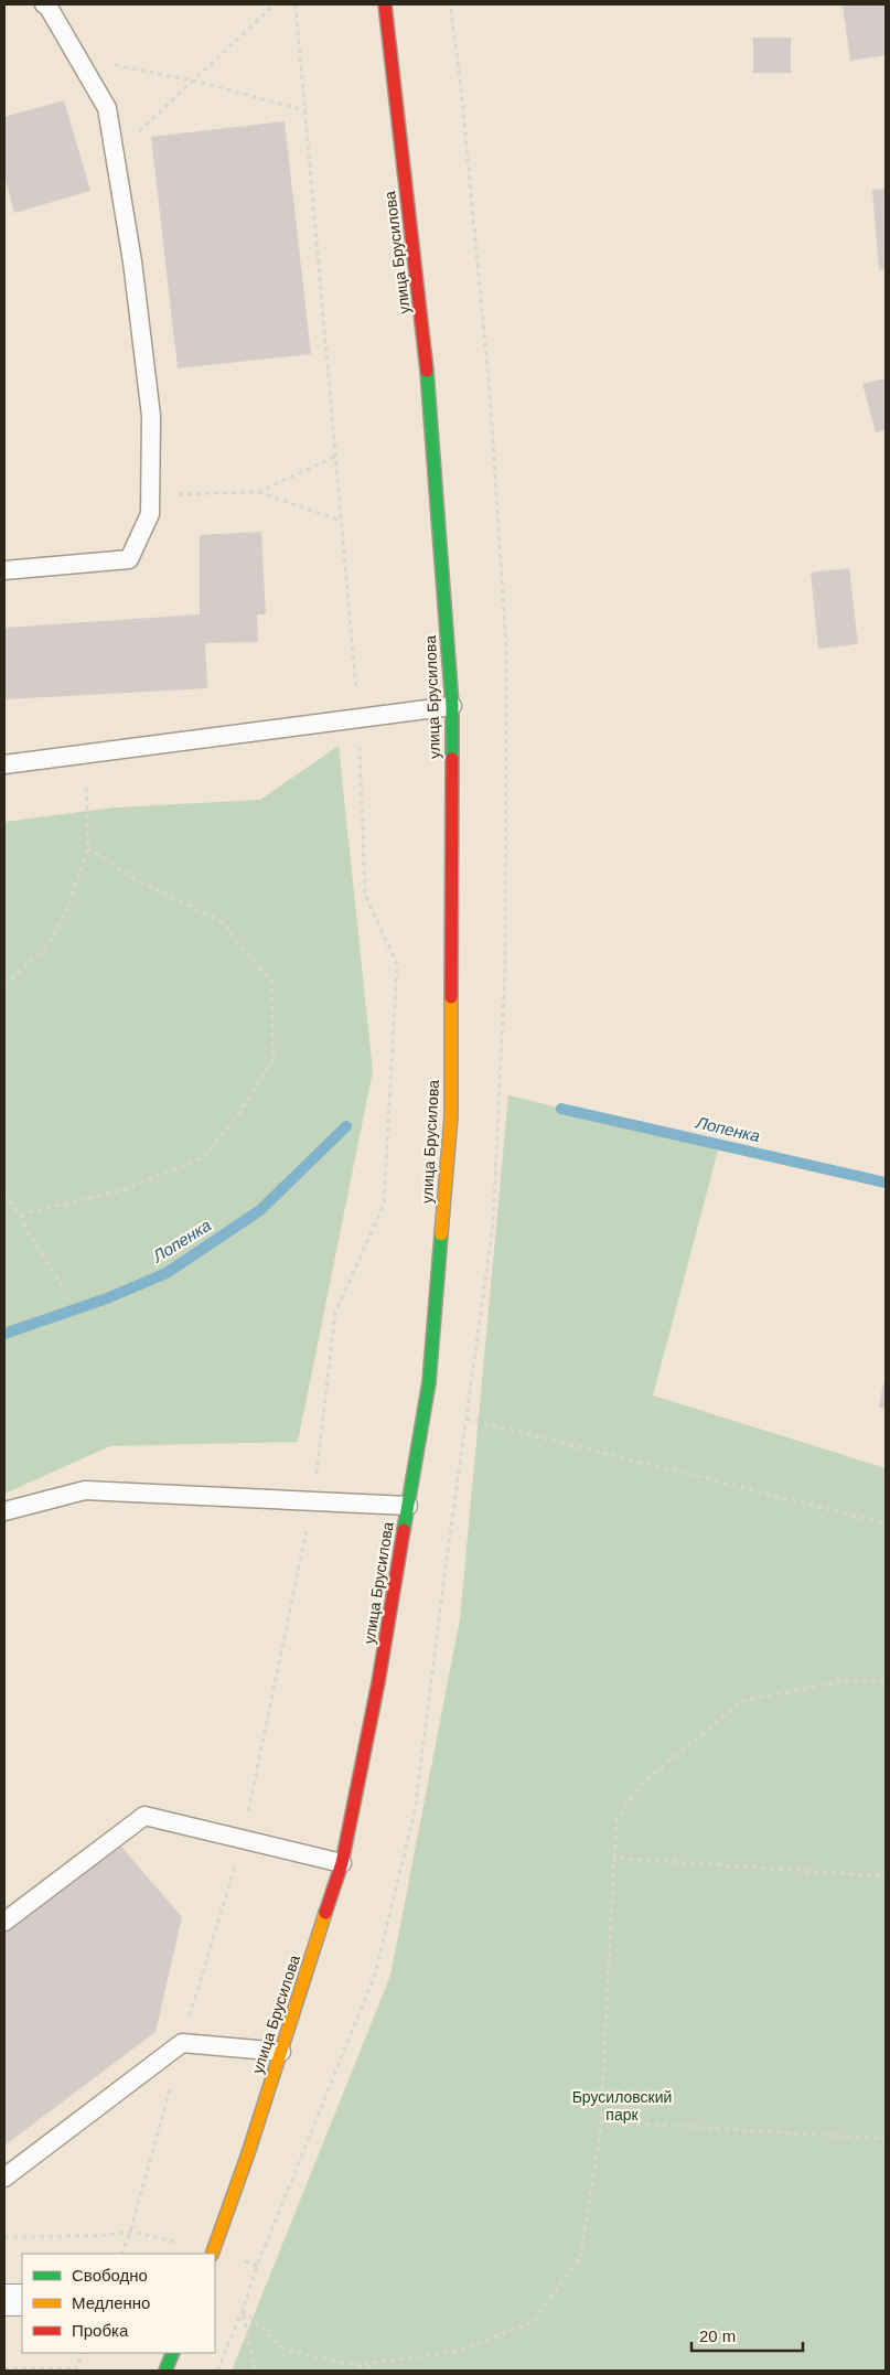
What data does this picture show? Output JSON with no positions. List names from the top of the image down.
{
  "streets": {
    "street": ["улица Брусилова"]
  },
  "water": ["Лопенка"],
  "parks": ["Брусиловский парк"],
  "legend": ["Свободно", "Медленно", "Пробка"],
  "scale_bar": "20 m"
}
